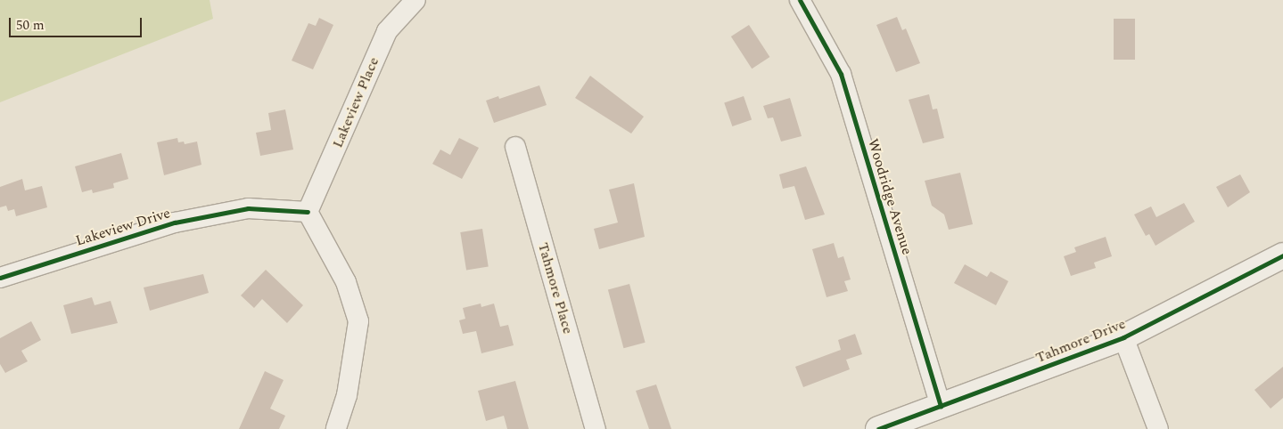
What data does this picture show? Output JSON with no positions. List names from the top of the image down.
{
  "streets": {
    "street": [
      "Lakeview Place",
      "Woodridge Avenue",
      "Lakeview Drive",
      "Tahmore Place",
      "Tahmore Drive"
    ]
  },
  "crossings": [
    ["Lakeview Place", "Lakeview Drive"],
    ["Woodridge Avenue", "Tahmore Drive"]
  ],
  "scale_bar": "50 m"
}
